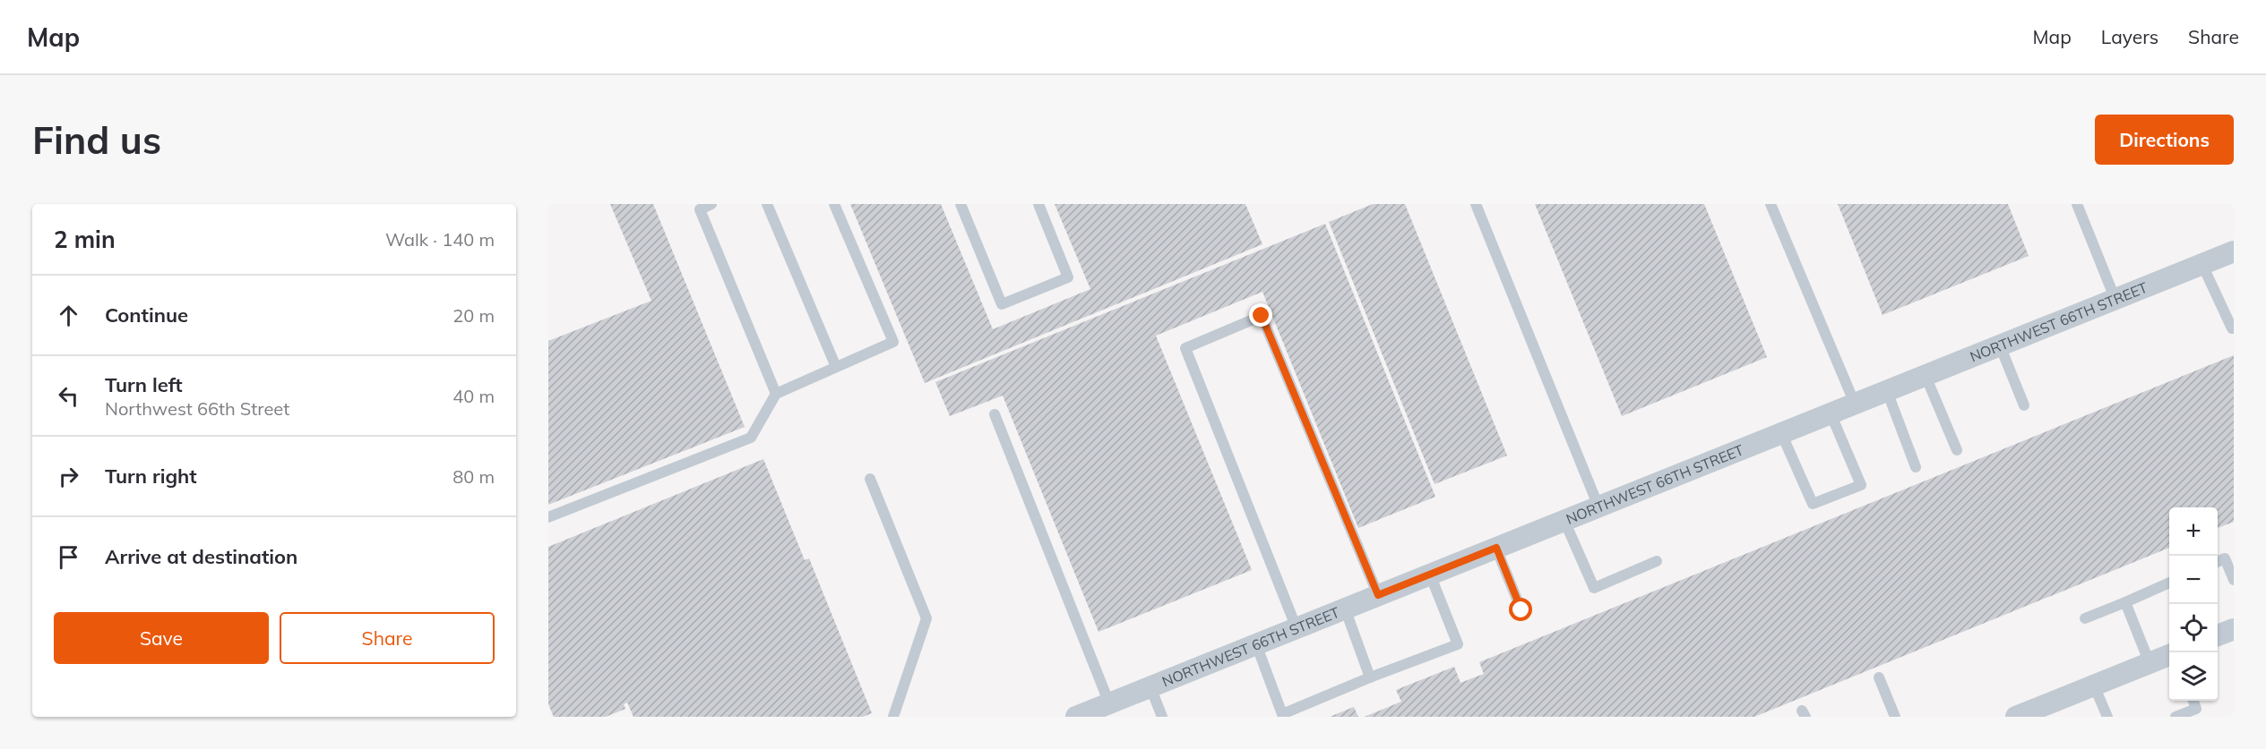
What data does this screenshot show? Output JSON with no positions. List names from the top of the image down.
{
  "streets": {
    "street": ["NORTHWEST 66TH STREET"]
  },
  "page": {
    "header": "Map",
    "nav": ["Map", "Layers", "Share"],
    "buttons": [
      "Directions",
      ["Save", "Share"]
    ],
    "title": "Find us",
    "heading": ["2 min", "Walk · 140 m"],
    "list": [
      ["Continue", "20 m"],
      ["Turn left", "Northwest 66th Street", "40 m"],
      ["Turn right", "80 m"],
      "Arrive at destination"
    ],
    "map_buttons": ["+", "−"]
  }
}
